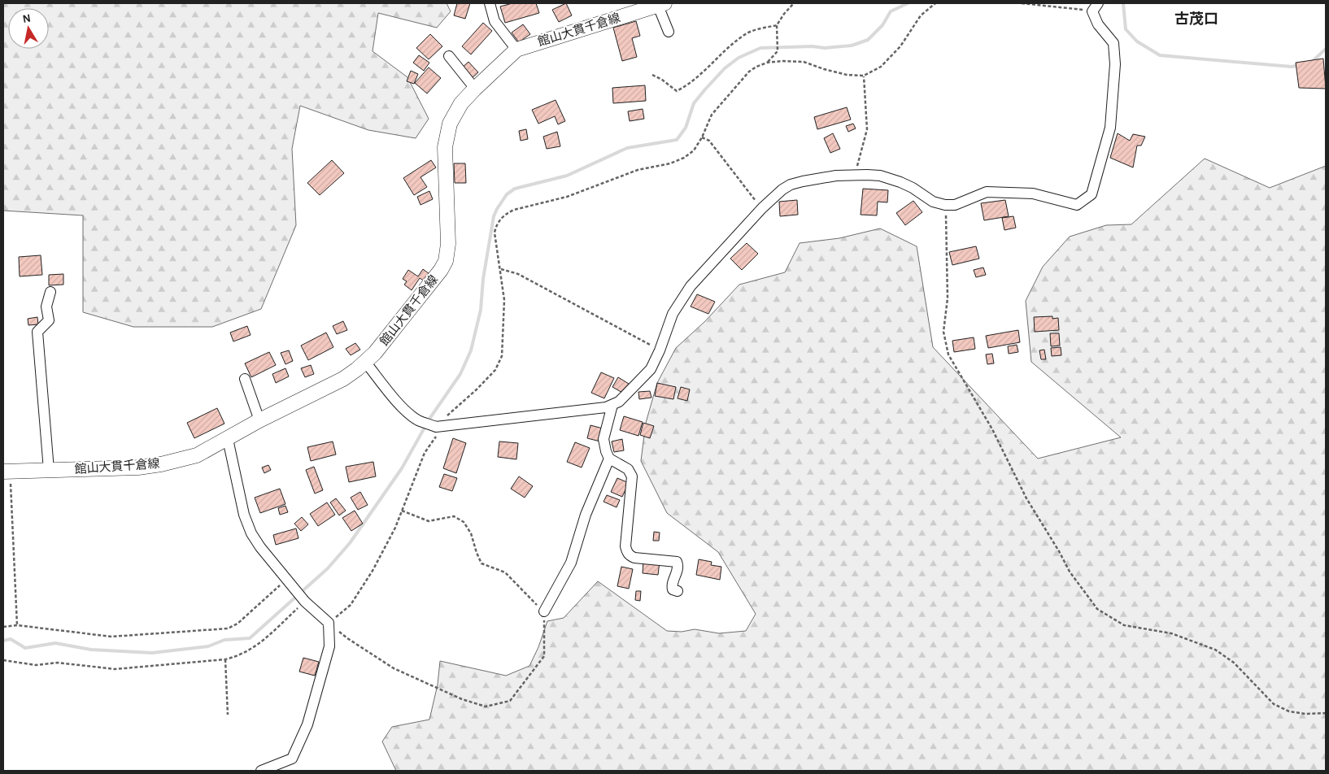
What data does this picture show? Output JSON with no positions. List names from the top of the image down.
{
  "streets": {
    "main road": ["館山大貫千倉線"]
  },
  "districts": ["古茂口"],
  "north": "top"
}
